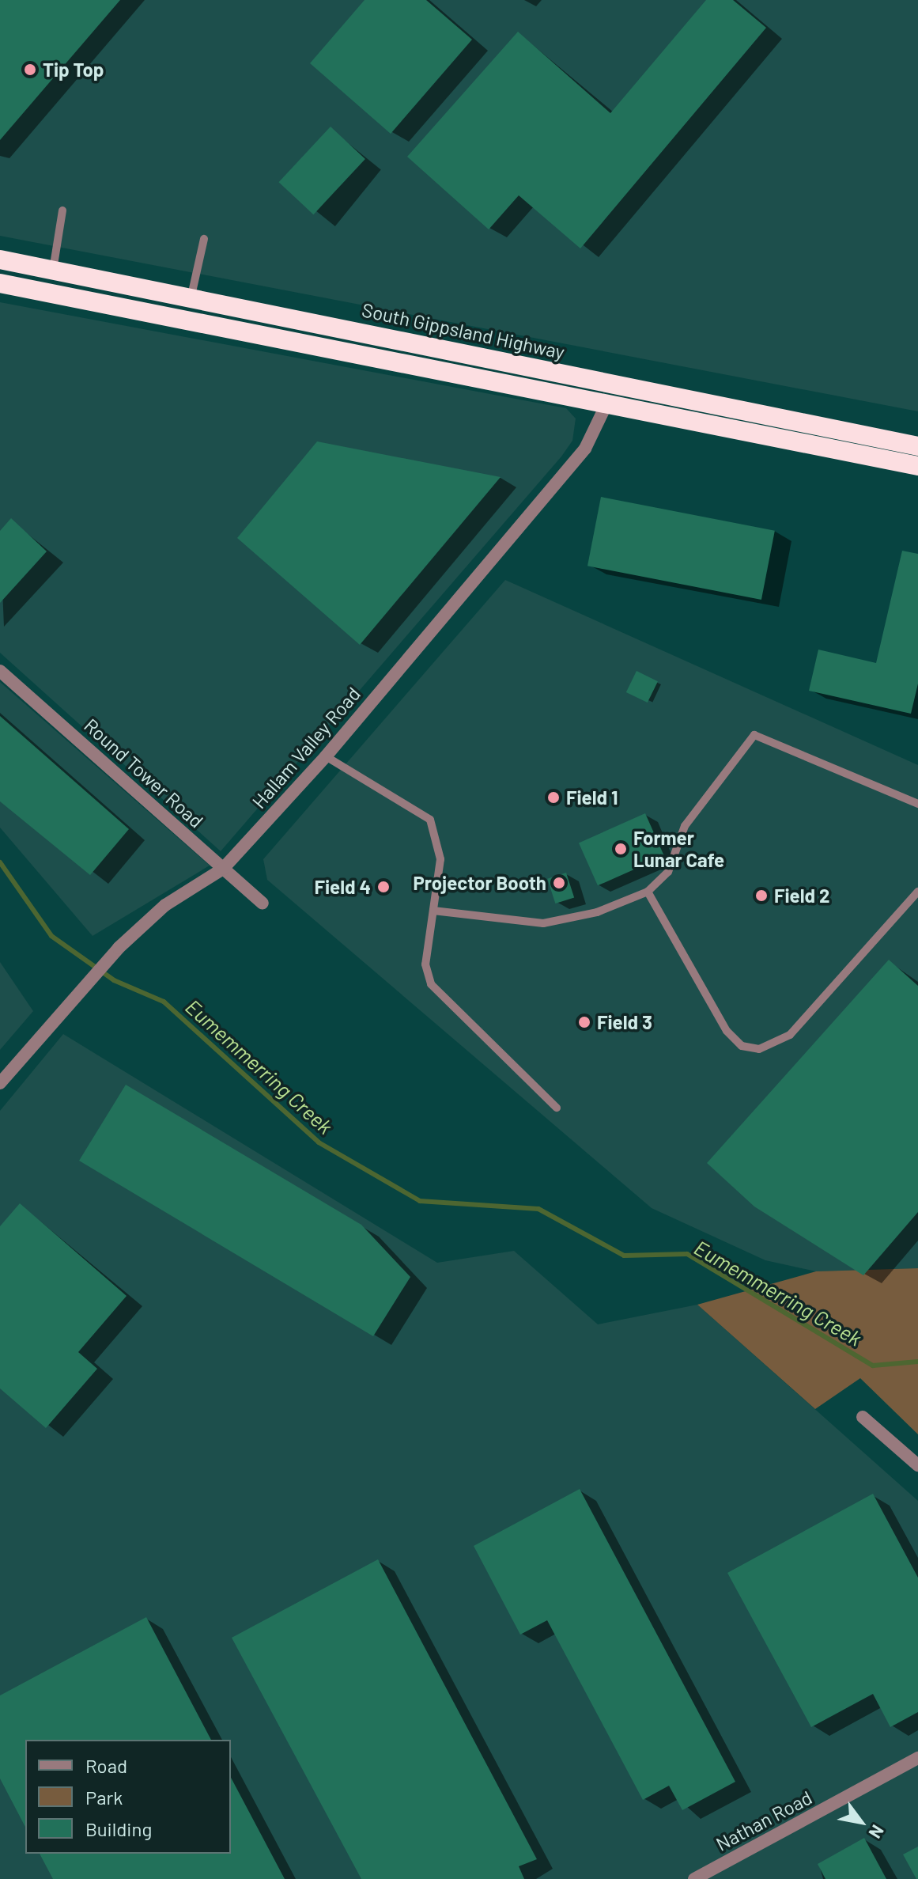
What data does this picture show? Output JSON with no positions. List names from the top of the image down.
{
  "streets": {
    "highway": ["South Gippsland Highway"],
    "street": ["Hallam Valley Road", "Round Tower Road", "Nathan Road"]
  },
  "crossings": [
    ["Hallam Valley Road", "Round Tower Road"]
  ],
  "water": ["Eumemmerring Creek"],
  "places": [
    "Tip Top",
    "Field 1",
    "Former Lunar Cafe",
    "Projector Booth",
    "Field 4",
    "Field 2",
    "Field 3"
  ],
  "legend": ["Road", "Park", "Building"],
  "north": "bottom right"
}
